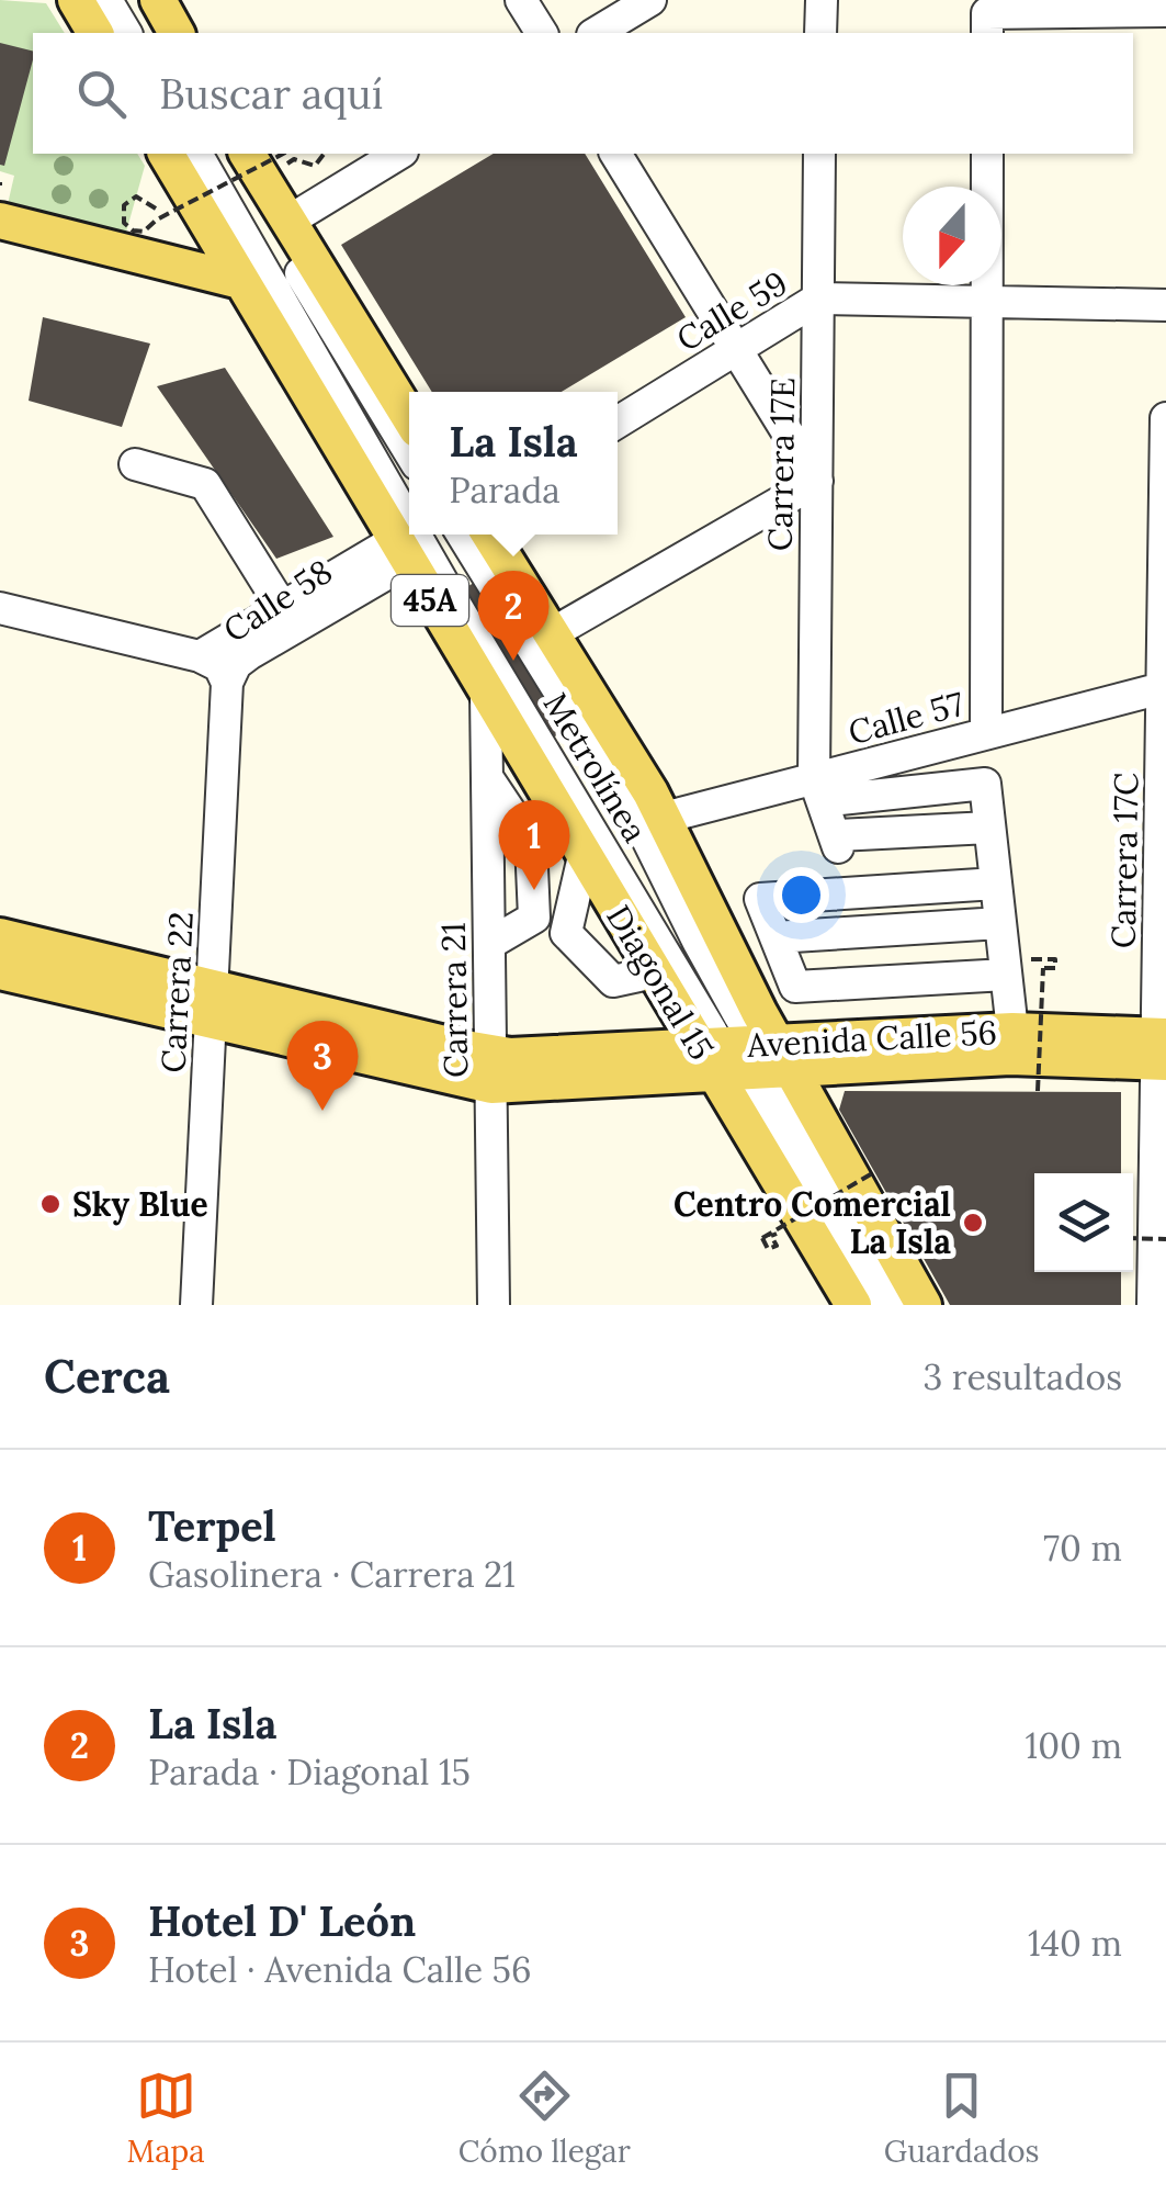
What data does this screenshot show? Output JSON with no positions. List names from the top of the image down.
{
  "streets": {
    "main road": ["45A", "Diagonal 15", "Avenida Calle 56"],
    "street": [
      "Calle 59",
      "Carrera 17E",
      "Calle 58",
      "Calle 57",
      "Metrolínea",
      "Carrera 17C",
      "Carrera 22",
      "Carrera 21"
    ]
  },
  "crossings": [
    ["Calle 59", "Carrera 17E"],
    ["Carrera 17E", "Calle 57"],
    ["Calle 58", "Diagonal 15"],
    ["Calle 58", "Carrera 22"],
    ["Calle 57", "Carrera 17C"],
    ["Calle 57", "Diagonal 15"],
    ["Metrolínea", "Diagonal 15"],
    ["Metrolínea", "Avenida Calle 56"],
    ["Carrera 17C", "Avenida Calle 56"],
    ["Diagonal 15", "Carrera 21"],
    ["Diagonal 15", "Avenida Calle 56"],
    ["Carrera 22", "Avenida Calle 56"],
    ["Carrera 21", "Avenida Calle 56"]
  ],
  "places": ["Sky Blue", "Centro Comercial La Isla"],
  "north": "bottom",
  "page": {
    "search": "Buscar aquí",
    "popup": ["La Isla", "Parada"],
    "pins": ["2", "1", "3"],
    "heading": ["Cerca", "3 resultados"],
    "list": [
      {
        "mark": "1",
        "name": "Terpel",
        "note": "Gasolinera · Carrera 21",
        "value": "70 m"
      },
      {
        "mark": "2",
        "name": "La Isla",
        "note": "Parada · Diagonal 15",
        "value": "100 m"
      },
      {
        "mark": "3",
        "name": "Hotel D' León",
        "note": "Hotel · Avenida Calle 56",
        "value": "140 m"
      }
    ],
    "nav": ["Mapa", "Cómo llegar", "Guardados"]
  }
}
